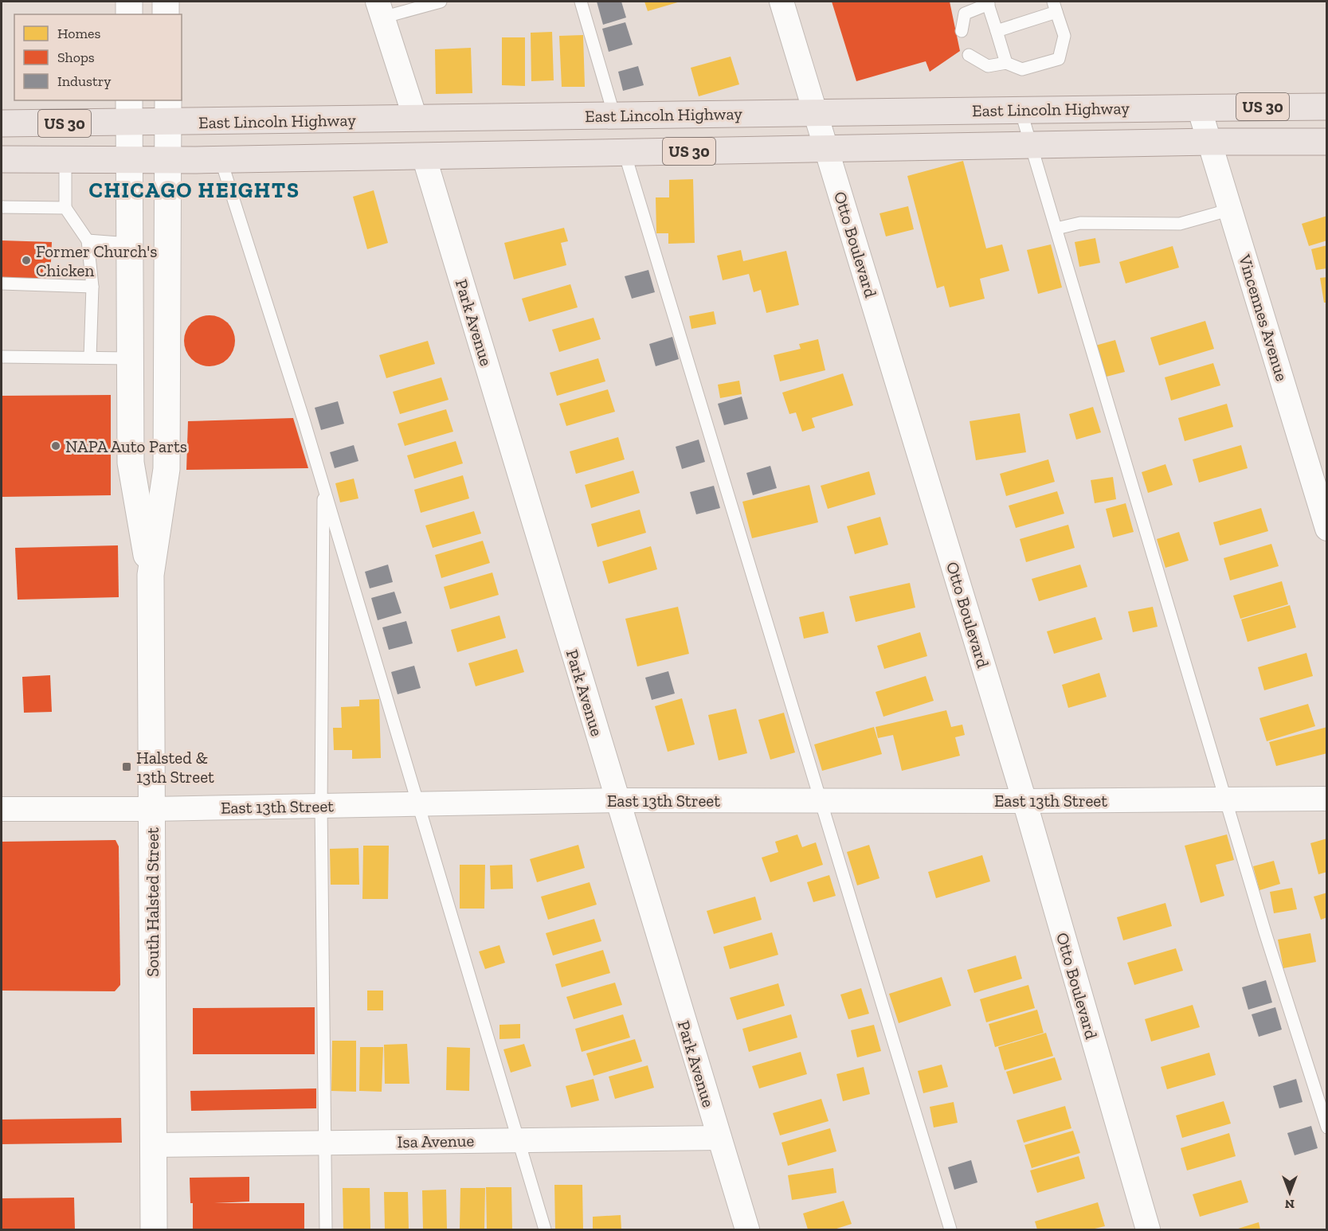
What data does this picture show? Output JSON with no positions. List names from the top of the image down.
{
  "streets": {
    "main road": ["US 30", "East Lincoln Highway"],
    "street": [
      "Otto Boulevard",
      "Vincennes Avenue",
      "Park Avenue",
      "East 13th Street",
      "South Halsted Street",
      "Isa Avenue"
    ]
  },
  "crossings": [
    ["US 30", "Otto Boulevard"],
    ["US 30", "Vincennes Avenue"],
    ["US 30", "Park Avenue"],
    ["US 30", "South Halsted Street"],
    ["East Lincoln Highway", "Otto Boulevard"],
    ["East Lincoln Highway", "Vincennes Avenue"],
    ["East Lincoln Highway", "South Halsted Street"],
    ["Otto Boulevard", "East 13th Street"],
    ["Park Avenue", "East 13th Street"],
    ["Park Avenue", "Isa Avenue"],
    ["East 13th Street", "South Halsted Street"],
    ["South Halsted Street", "Isa Avenue"]
  ],
  "districts": ["CHICAGO HEIGHTS"],
  "places": {
    "other": ["Former Church's Chicken", "NAPA Auto Parts"],
    "transit": ["Halsted & 13th Street"]
  },
  "legend": ["Homes", "Shops", "Industry"],
  "north": "bottom"
}
